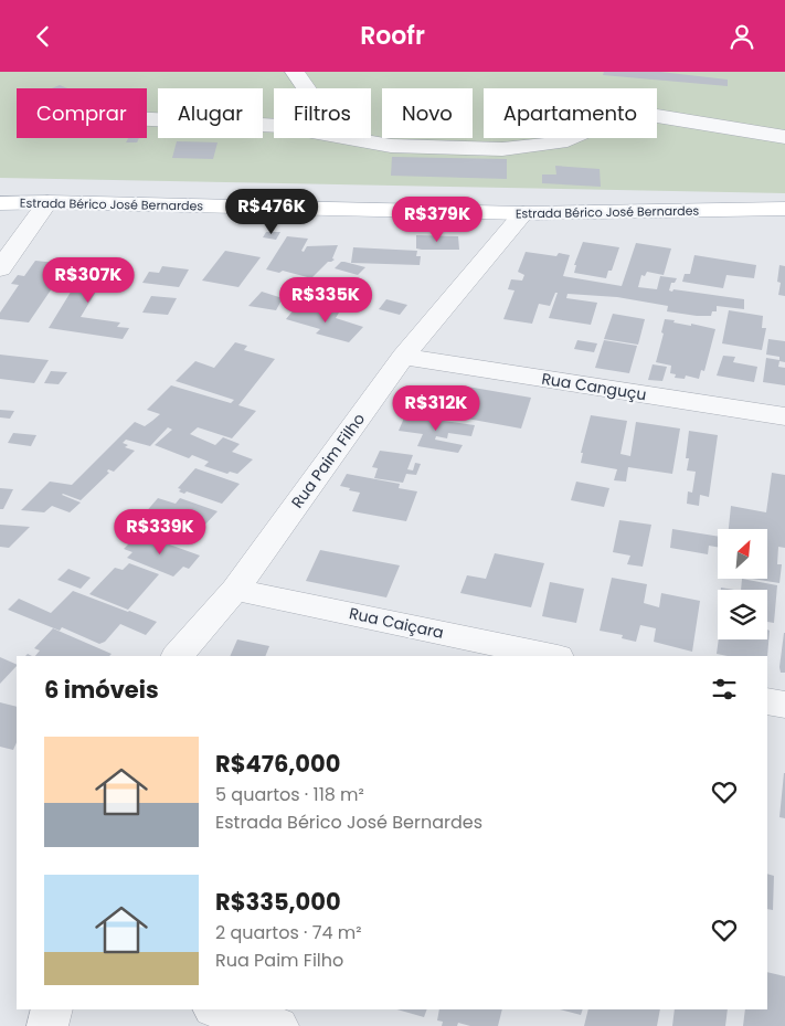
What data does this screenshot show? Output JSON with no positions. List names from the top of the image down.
{
  "streets": {
    "main road": ["Estrada Bérico José Bernardes"],
    "street": ["Rua Canguçu", "Rua Paim Filho", "Rua Caiçara"]
  },
  "crossings": [
    ["Estrada Bérico José Bernardes", "Rua Paim Filho"],
    ["Rua Canguçu", "Rua Paim Filho"],
    ["Rua Paim Filho", "Rua Caiçara"]
  ],
  "north": "top right",
  "page": {
    "header": "Roofr",
    "chip": [
      "Comprar",
      "Alugar",
      "Filtros",
      "Novo",
      "Apartamento"
    ],
    "price": [
      "R$476K",
      "R$379K",
      "R$307K",
      "R$335K",
      "R$312K",
      "R$339K"
    ],
    "heading": "6 imóveis",
    "list": [
      {
        "name": "R$476,000",
        "note": "5 quartos · 118 m² · Estrada Bérico José Bernardes"
      },
      {
        "name": "R$335,000",
        "note": "2 quartos · 74 m² · Rua Paim Filho"
      }
    ]
  }
}
